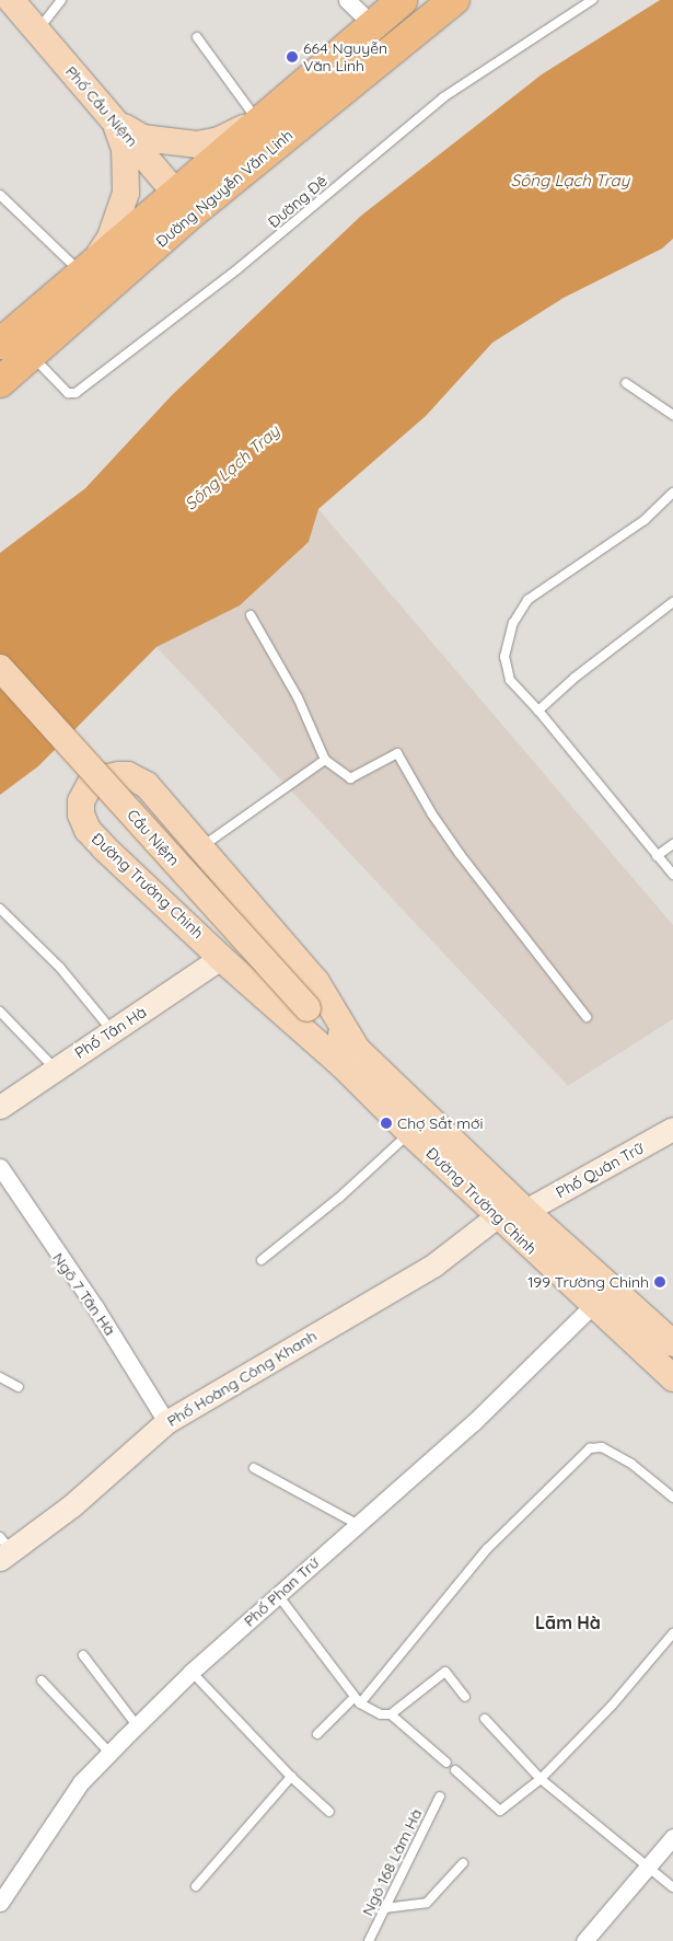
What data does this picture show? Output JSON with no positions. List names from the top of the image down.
{
  "streets": {
    "highway": ["Đường Nguyễn Văn Linh"],
    "main road": ["Phố Cầu Niệm", "Cầu Niệm", "Đường Trường Chinh"],
    "street": [
      "Phố Tân Hà",
      "Phố Quán Trữ",
      "Ngõ 7 Tân Hà",
      "Phố Hoàng Công Khanh",
      "Phố Phan Trứ"
    ],
    "lane": ["Đường Đê", "Ngô 168 Làm Hà"]
  },
  "crossings": [
    ["Phố Cầu Niệm", "Đường Nguyễn Văn Linh"],
    ["Đường Nguyễn Văn Linh", "Đường Đê"],
    ["Cầu Niệm", "Đường Trường Chinh"],
    ["Đường Trường Chinh", "Phố Tân Hà"],
    ["Đường Trường Chinh", "Phố Quán Trữ"],
    ["Đường Trường Chinh", "Phố Hoàng Công Khanh"],
    ["Đường Trường Chinh", "Phố Phan Trứ"],
    ["Ngõ 7 Tân Hà", "Phố Hoàng Công Khanh"]
  ],
  "districts": ["Lãm Hà"],
  "water": ["Sông Lạch Tray"],
  "places": ["664 Nguyễn Văn Linh", "Chợ Sắt mới", "199 Trường Chinh"]
}
